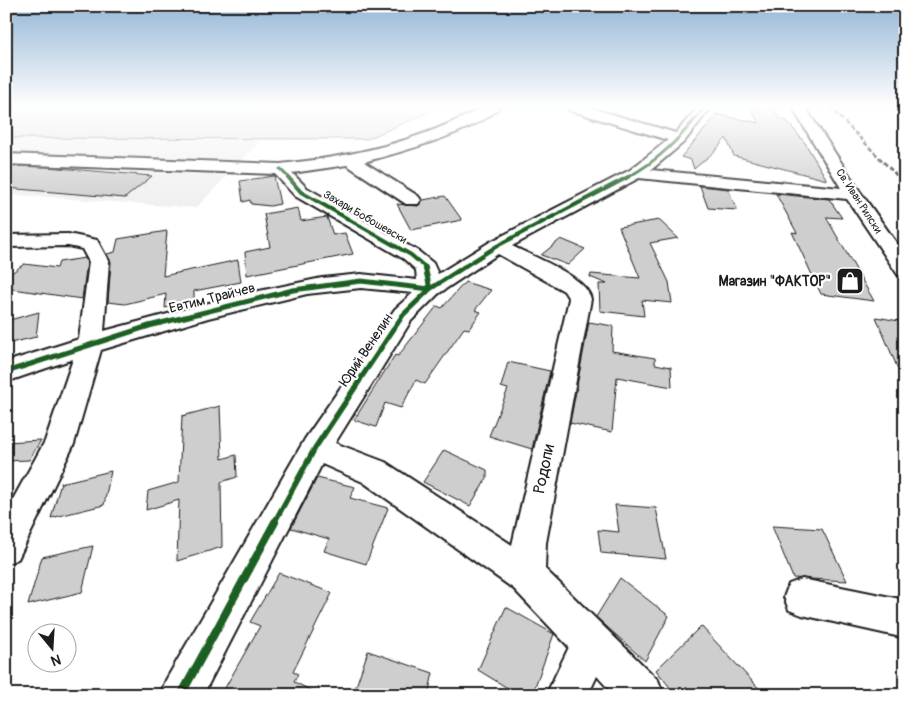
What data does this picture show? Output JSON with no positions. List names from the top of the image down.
{
  "streets": {
    "street": [
      "Св. Иван Рилски",
      "Захари Бобошевски",
      "Евтим Трайчев",
      "Юрий Венелин",
      "Родопи"
    ]
  },
  "crossings": [
    ["Захари Бобошевски", "Евтим Трайчев"],
    ["Захари Бобошевски", "Юрий Венелин"],
    ["Евтим Трайчев", "Юрий Венелин"],
    ["Юрий Венелин", "Родопи"]
  ],
  "places": {
    "shop": ["Магазин \"ФАКТОР\""]
  },
  "north": "bottom"
}
